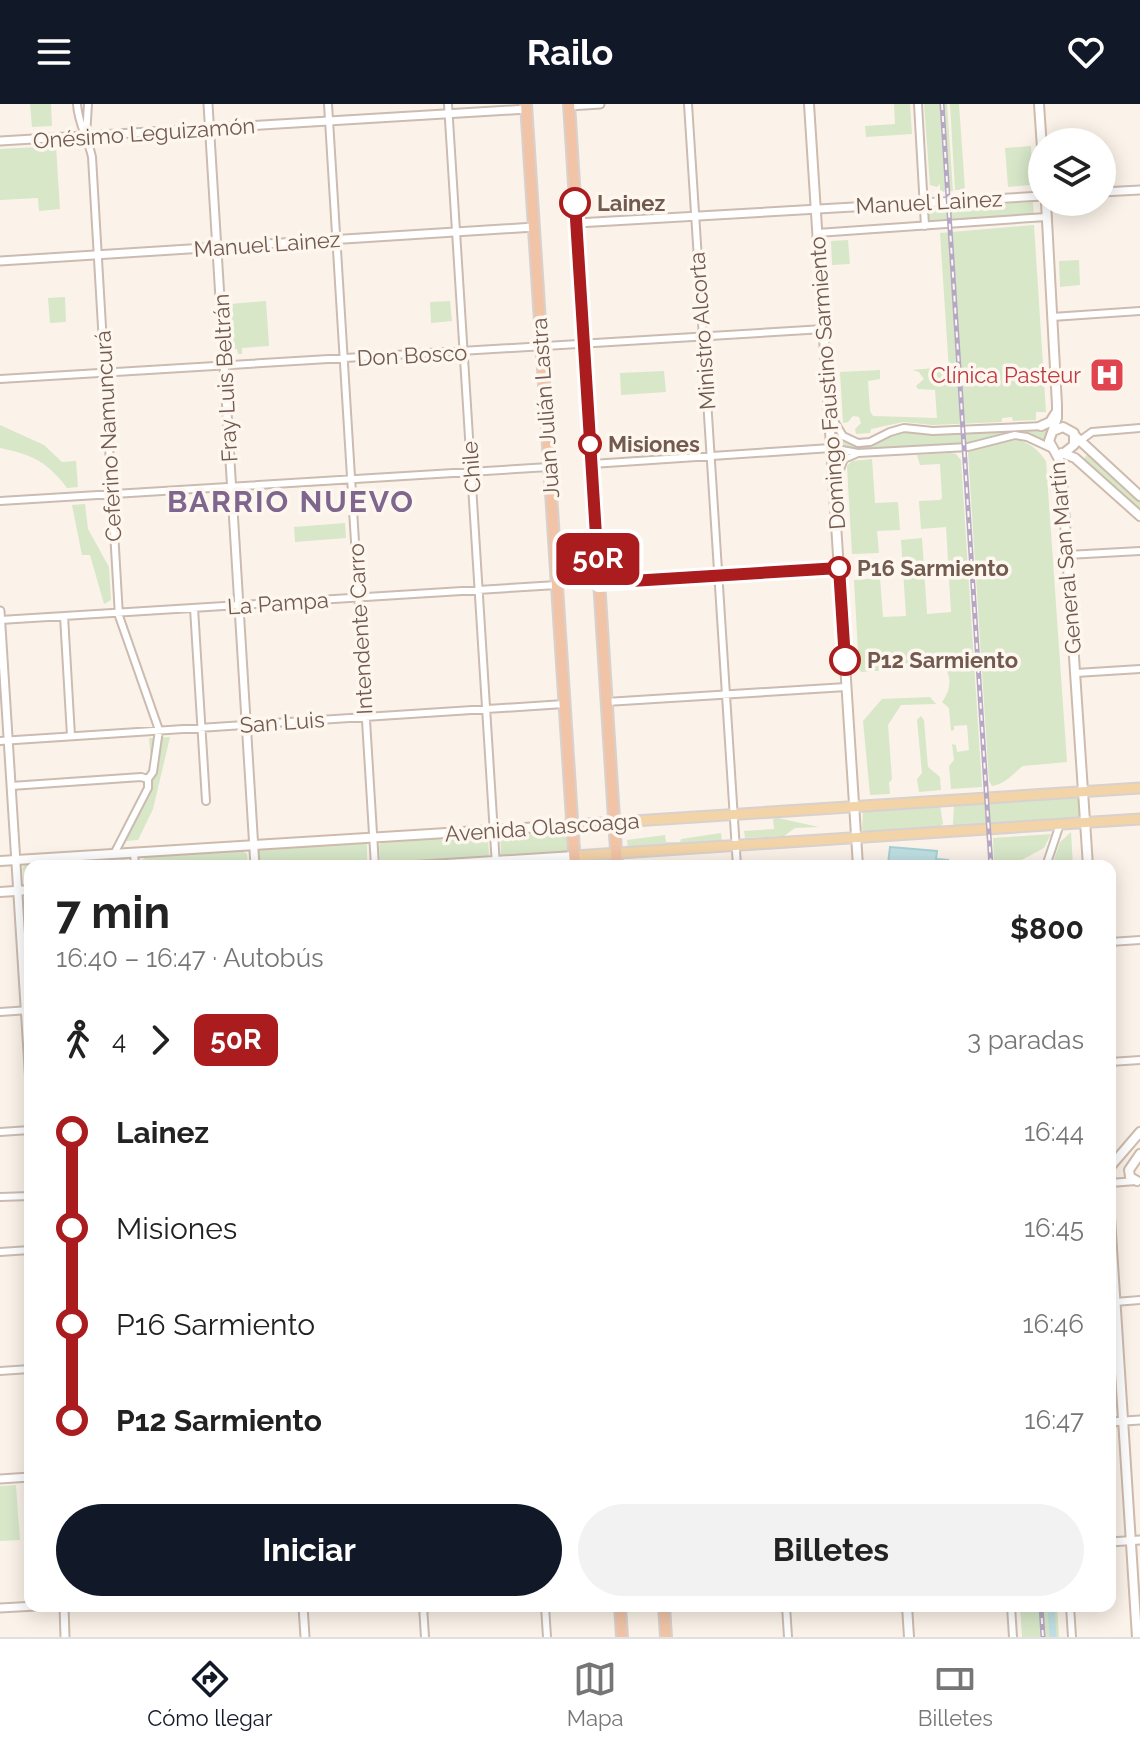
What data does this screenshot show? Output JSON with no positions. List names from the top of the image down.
{
  "streets": {
    "highway": ["Juan Julián Lastra"],
    "main road": ["Domingo Faustino Sarmiento", "General San Martín", "Avenida Olascoaga"],
    "street": [
      "Onésimo Leguizamón",
      "Manuel Lainez",
      "Ministro Alcorta",
      "Don Bosco",
      "Fray Luis Beltrán",
      "Ceferino Namuncurá",
      "Chile",
      "La Pampa",
      "Intendente Carro",
      "San Luis"
    ]
  },
  "crossings": [
    ["Onésimo Leguizamón", "Fray Luis Beltrán"],
    ["Onésimo Leguizamón", "Juan Julián Lastra"],
    ["Onésimo Leguizamón", "Ceferino Namuncurá"],
    ["Onésimo Leguizamón", "Chile"],
    ["Onésimo Leguizamón", "Intendente Carro"],
    ["Manuel Lainez", "Ministro Alcorta"],
    ["Manuel Lainez", "Fray Luis Beltrán"],
    ["Manuel Lainez", "Domingo Faustino Sarmiento"],
    ["Manuel Lainez", "Juan Julián Lastra"],
    ["Manuel Lainez", "Ceferino Namuncurá"],
    ["Manuel Lainez", "Chile"],
    ["Manuel Lainez", "Intendente Carro"],
    ["Ministro Alcorta", "Don Bosco"],
    ["Ministro Alcorta", "Avenida Olascoaga"],
    ["Don Bosco", "Fray Luis Beltrán"],
    ["Don Bosco", "Domingo Faustino Sarmiento"],
    ["Don Bosco", "Juan Julián Lastra"],
    ["Don Bosco", "Ceferino Namuncurá"],
    ["Don Bosco", "Chile"],
    ["Don Bosco", "Intendente Carro"],
    ["Fray Luis Beltrán", "La Pampa"],
    ["Fray Luis Beltrán", "San Luis"],
    ["Fray Luis Beltrán", "Avenida Olascoaga"],
    ["Domingo Faustino Sarmiento", "Avenida Olascoaga"],
    ["Juan Julián Lastra", "La Pampa"],
    ["Juan Julián Lastra", "San Luis"],
    ["Juan Julián Lastra", "Avenida Olascoaga"],
    ["Ceferino Namuncurá", "La Pampa"],
    ["Ceferino Namuncurá", "San Luis"],
    ["Chile", "La Pampa"],
    ["Chile", "San Luis"],
    ["Chile", "Avenida Olascoaga"],
    ["General San Martín", "Avenida Olascoaga"],
    ["La Pampa", "Intendente Carro"],
    ["Intendente Carro", "San Luis"],
    ["Intendente Carro", "Avenida Olascoaga"]
  ],
  "districts": ["BARRIO NUEVO"],
  "places": {
    "other": [
      "Lainez",
      "Misiones",
      "P16 Sarmiento",
      "P12 Sarmiento"
    ],
    "hospital": ["Clínica Pasteur"]
  },
  "lines": ["bus line 50R"],
  "page": {
    "header": "Railo",
    "on_map": "50R",
    "heading": ["7 min", "16:40 – 16:47 · Autobús", "$800"],
    "legs": ["4", "50R", "3 paradas"],
    "list": [
      {
        "name": "Lainez",
        "value": "16:44"
      },
      {
        "name": "Misiones",
        "value": "16:45"
      },
      {
        "name": "P16 Sarmiento",
        "value": "16:46"
      },
      {
        "name": "P12 Sarmiento",
        "value": "16:47"
      }
    ],
    "buttons": ["Iniciar", "Billetes"],
    "tabs": ["Cómo llegar", "Mapa", "Billetes"]
  }
}
